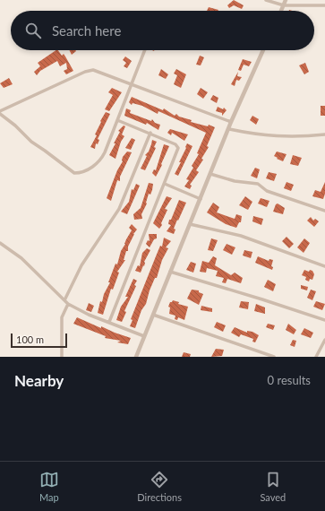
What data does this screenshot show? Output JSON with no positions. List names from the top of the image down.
{
  "scale_bar": "100 m",
  "page": {
    "search": "Search here",
    "scale": "100 m",
    "heading": ["Nearby", "0 results"],
    "nav": ["Map", "Directions", "Saved"]
  }
}
